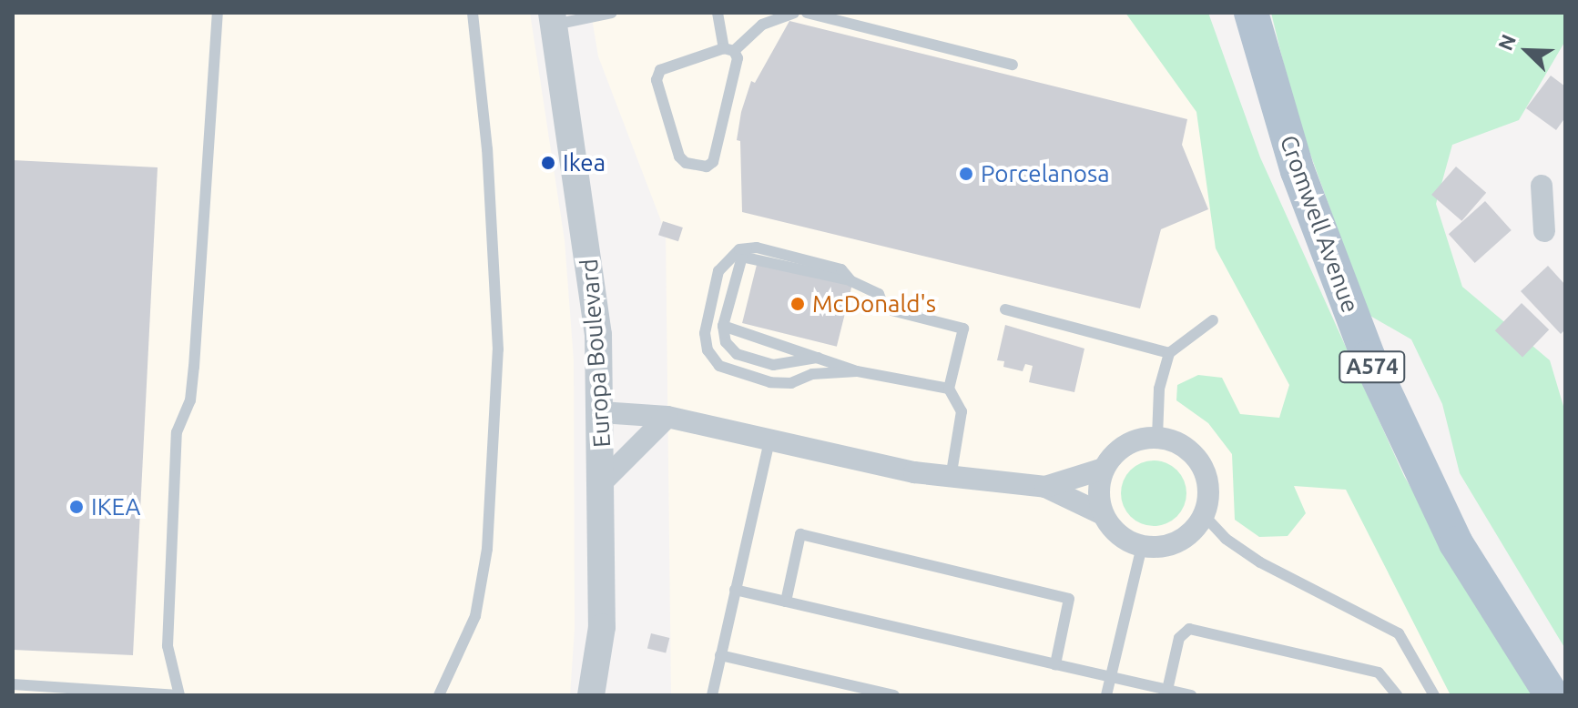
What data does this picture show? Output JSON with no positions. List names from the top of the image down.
{
  "streets": {
    "main road": ["Cromwell Avenue", "A574"],
    "street": ["Europa Boulevard"]
  },
  "places": [
    "Ikea",
    "Porcelanosa",
    "McDonald's",
    "IKEA"
  ],
  "north": "top left"
}
